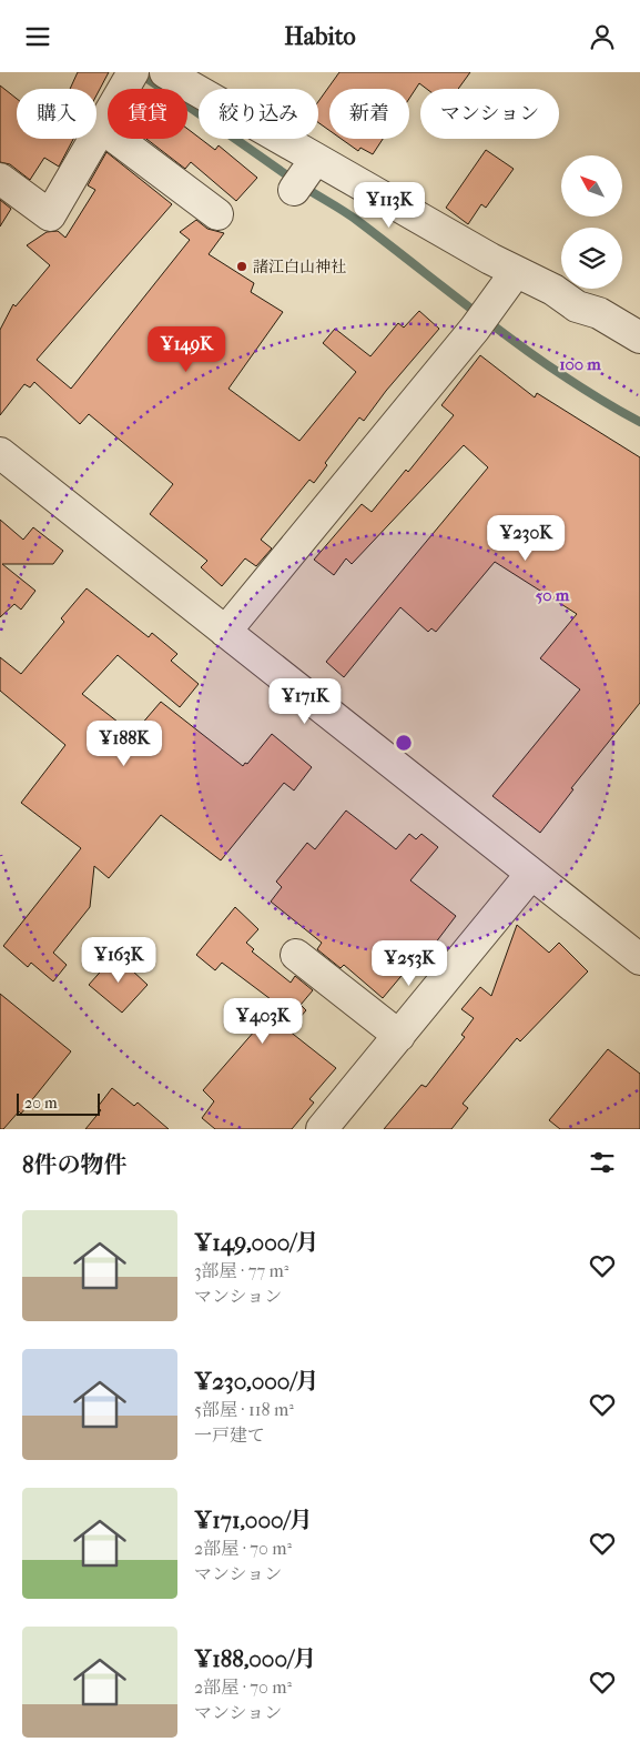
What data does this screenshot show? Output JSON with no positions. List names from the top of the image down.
{
  "places": ["諸江白山神社"],
  "scale_bar": "20 m",
  "north": "top left",
  "page": {
    "header": "Habito",
    "chip": [
      "購入",
      "賃貸",
      "絞り込み",
      "新着",
      "マンション"
    ],
    "price": [
      "¥113K",
      "¥149K",
      "¥230K",
      "¥171K",
      "¥188K",
      "¥163K",
      "¥253K",
      "¥403K"
    ],
    "scale": "20 m",
    "heading": "8件の物件",
    "list": [
      {
        "name": "¥149,000/月",
        "note": "3部屋 · 77 m² · マンション"
      },
      {
        "name": "¥230,000/月",
        "note": "5部屋 · 118 m² · 一戸建て"
      },
      {
        "name": "¥171,000/月",
        "note": "2部屋 · 70 m² · マンション"
      },
      {
        "name": "¥188,000/月",
        "note": "2部屋 · 70 m² · マンション"
      }
    ]
  },
  "rings": ["100 m", "50 m"]
}
